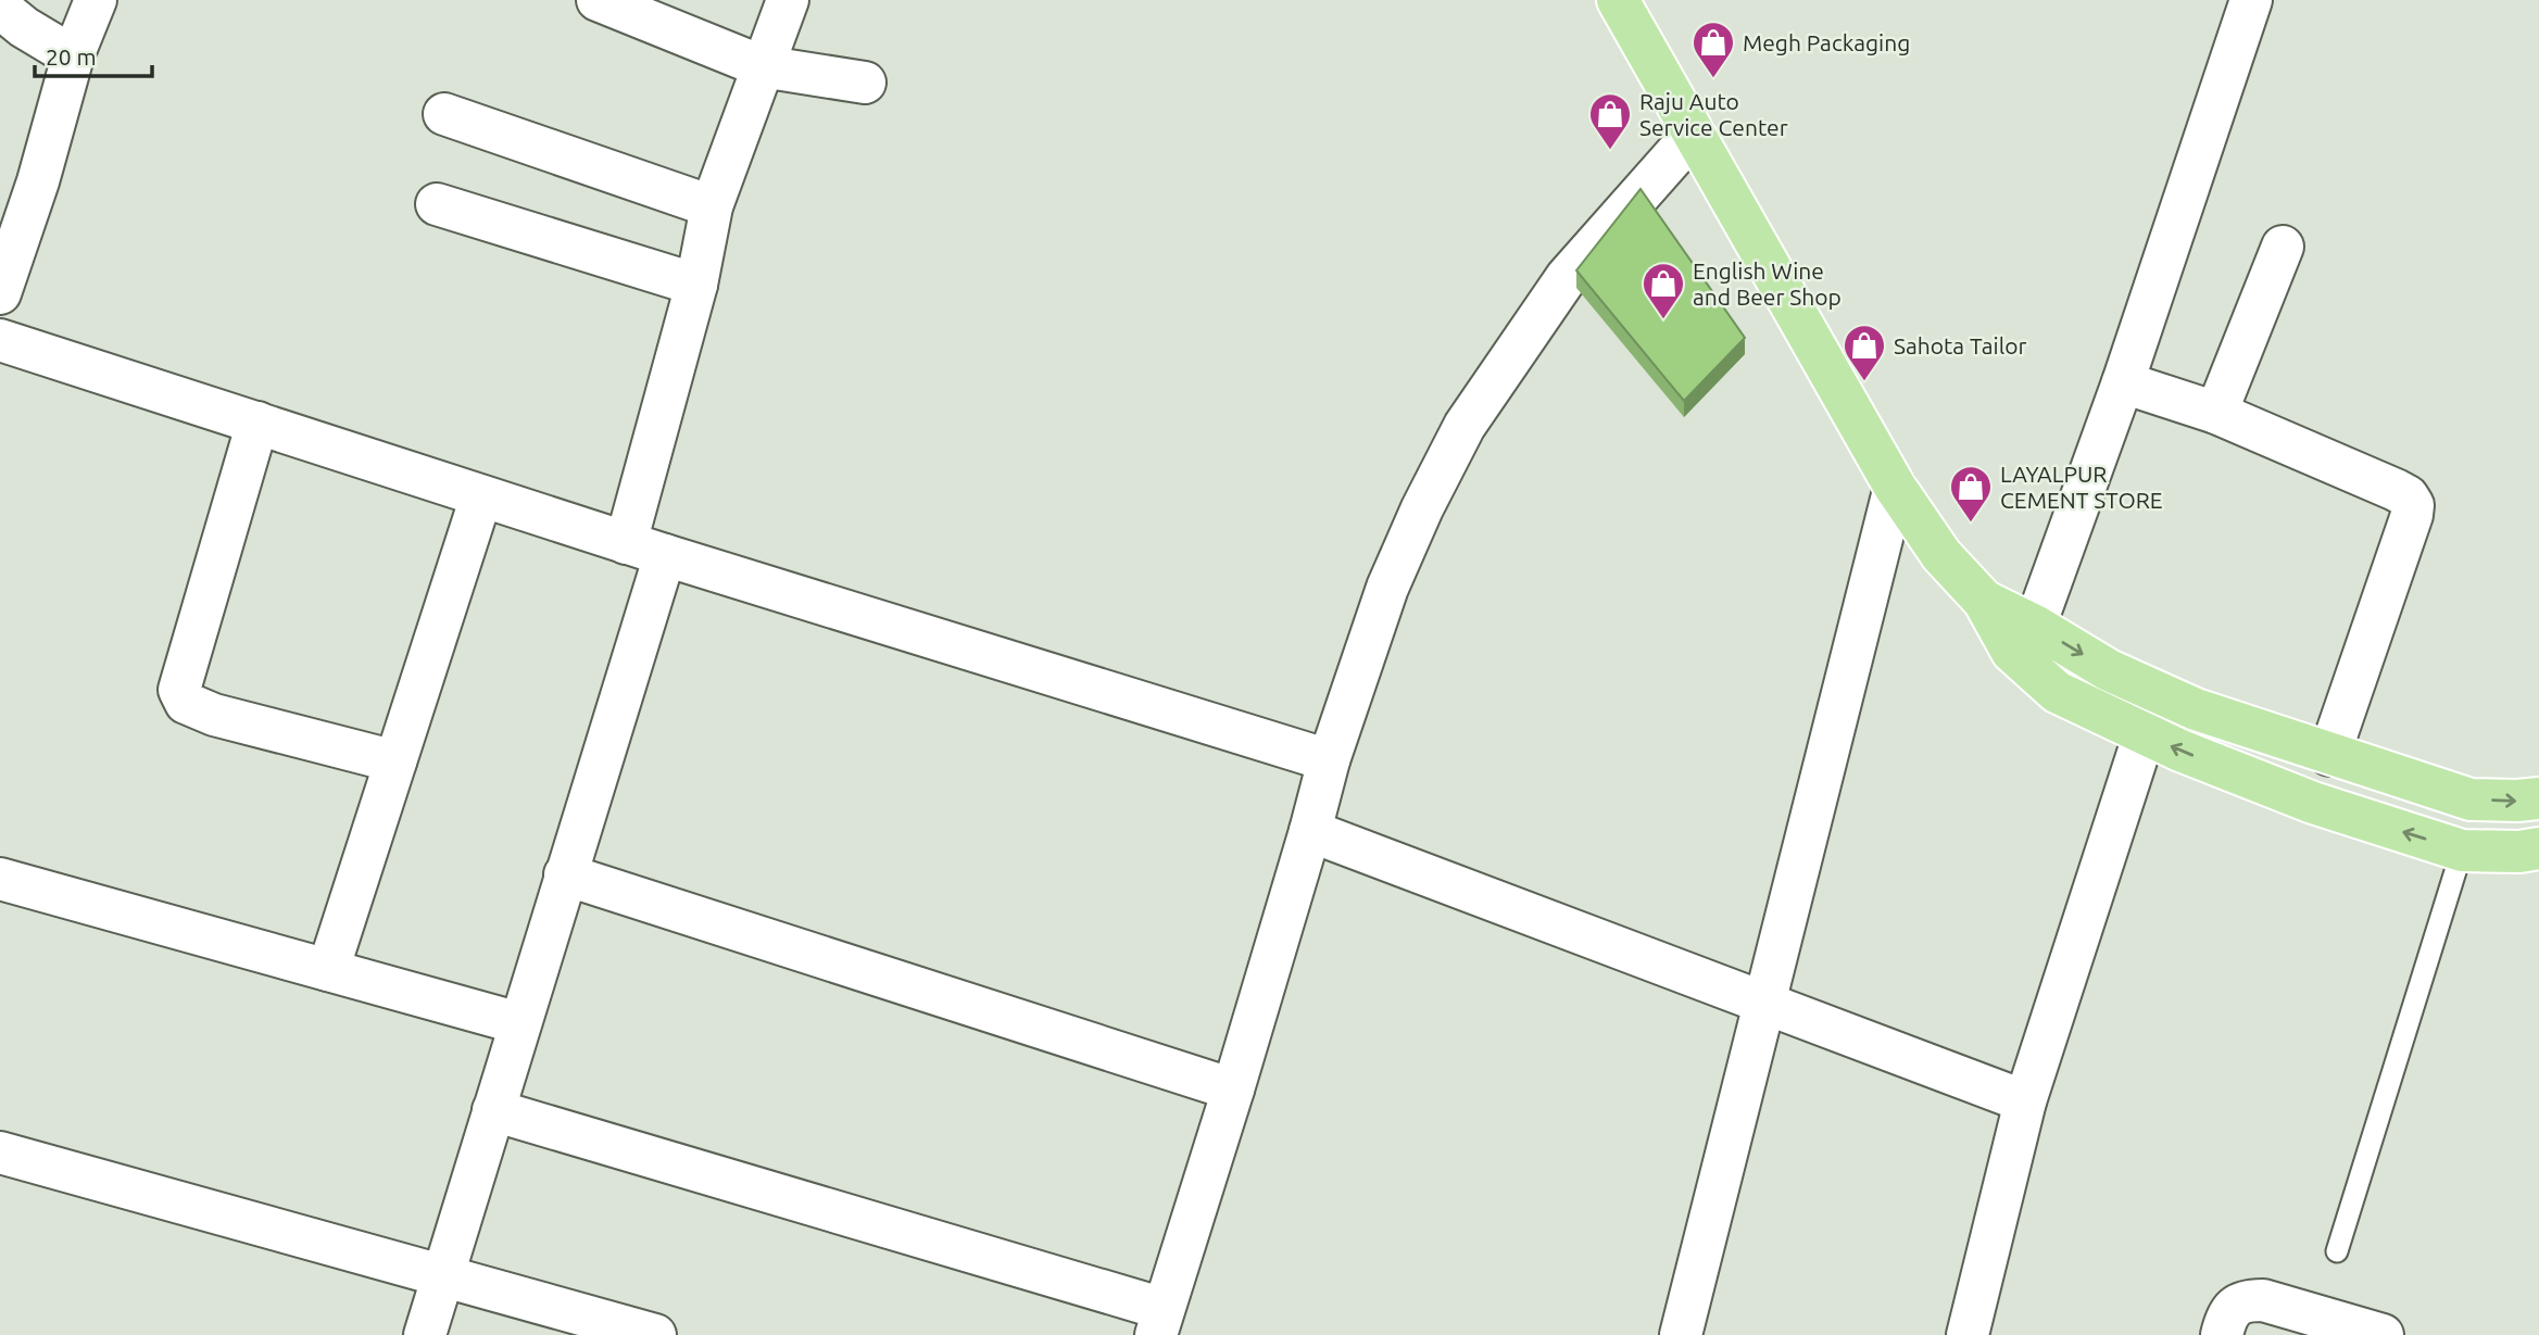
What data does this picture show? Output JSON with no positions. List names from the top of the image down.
{
  "places": {
    "shop": [
      "Megh Packaging",
      "Raju Auto Service Center",
      "English Wine and Beer Shop",
      "Sahota Tailor",
      "LAYALPUR CEMENT STORE"
    ]
  },
  "scale_bar": "20 m"
}
